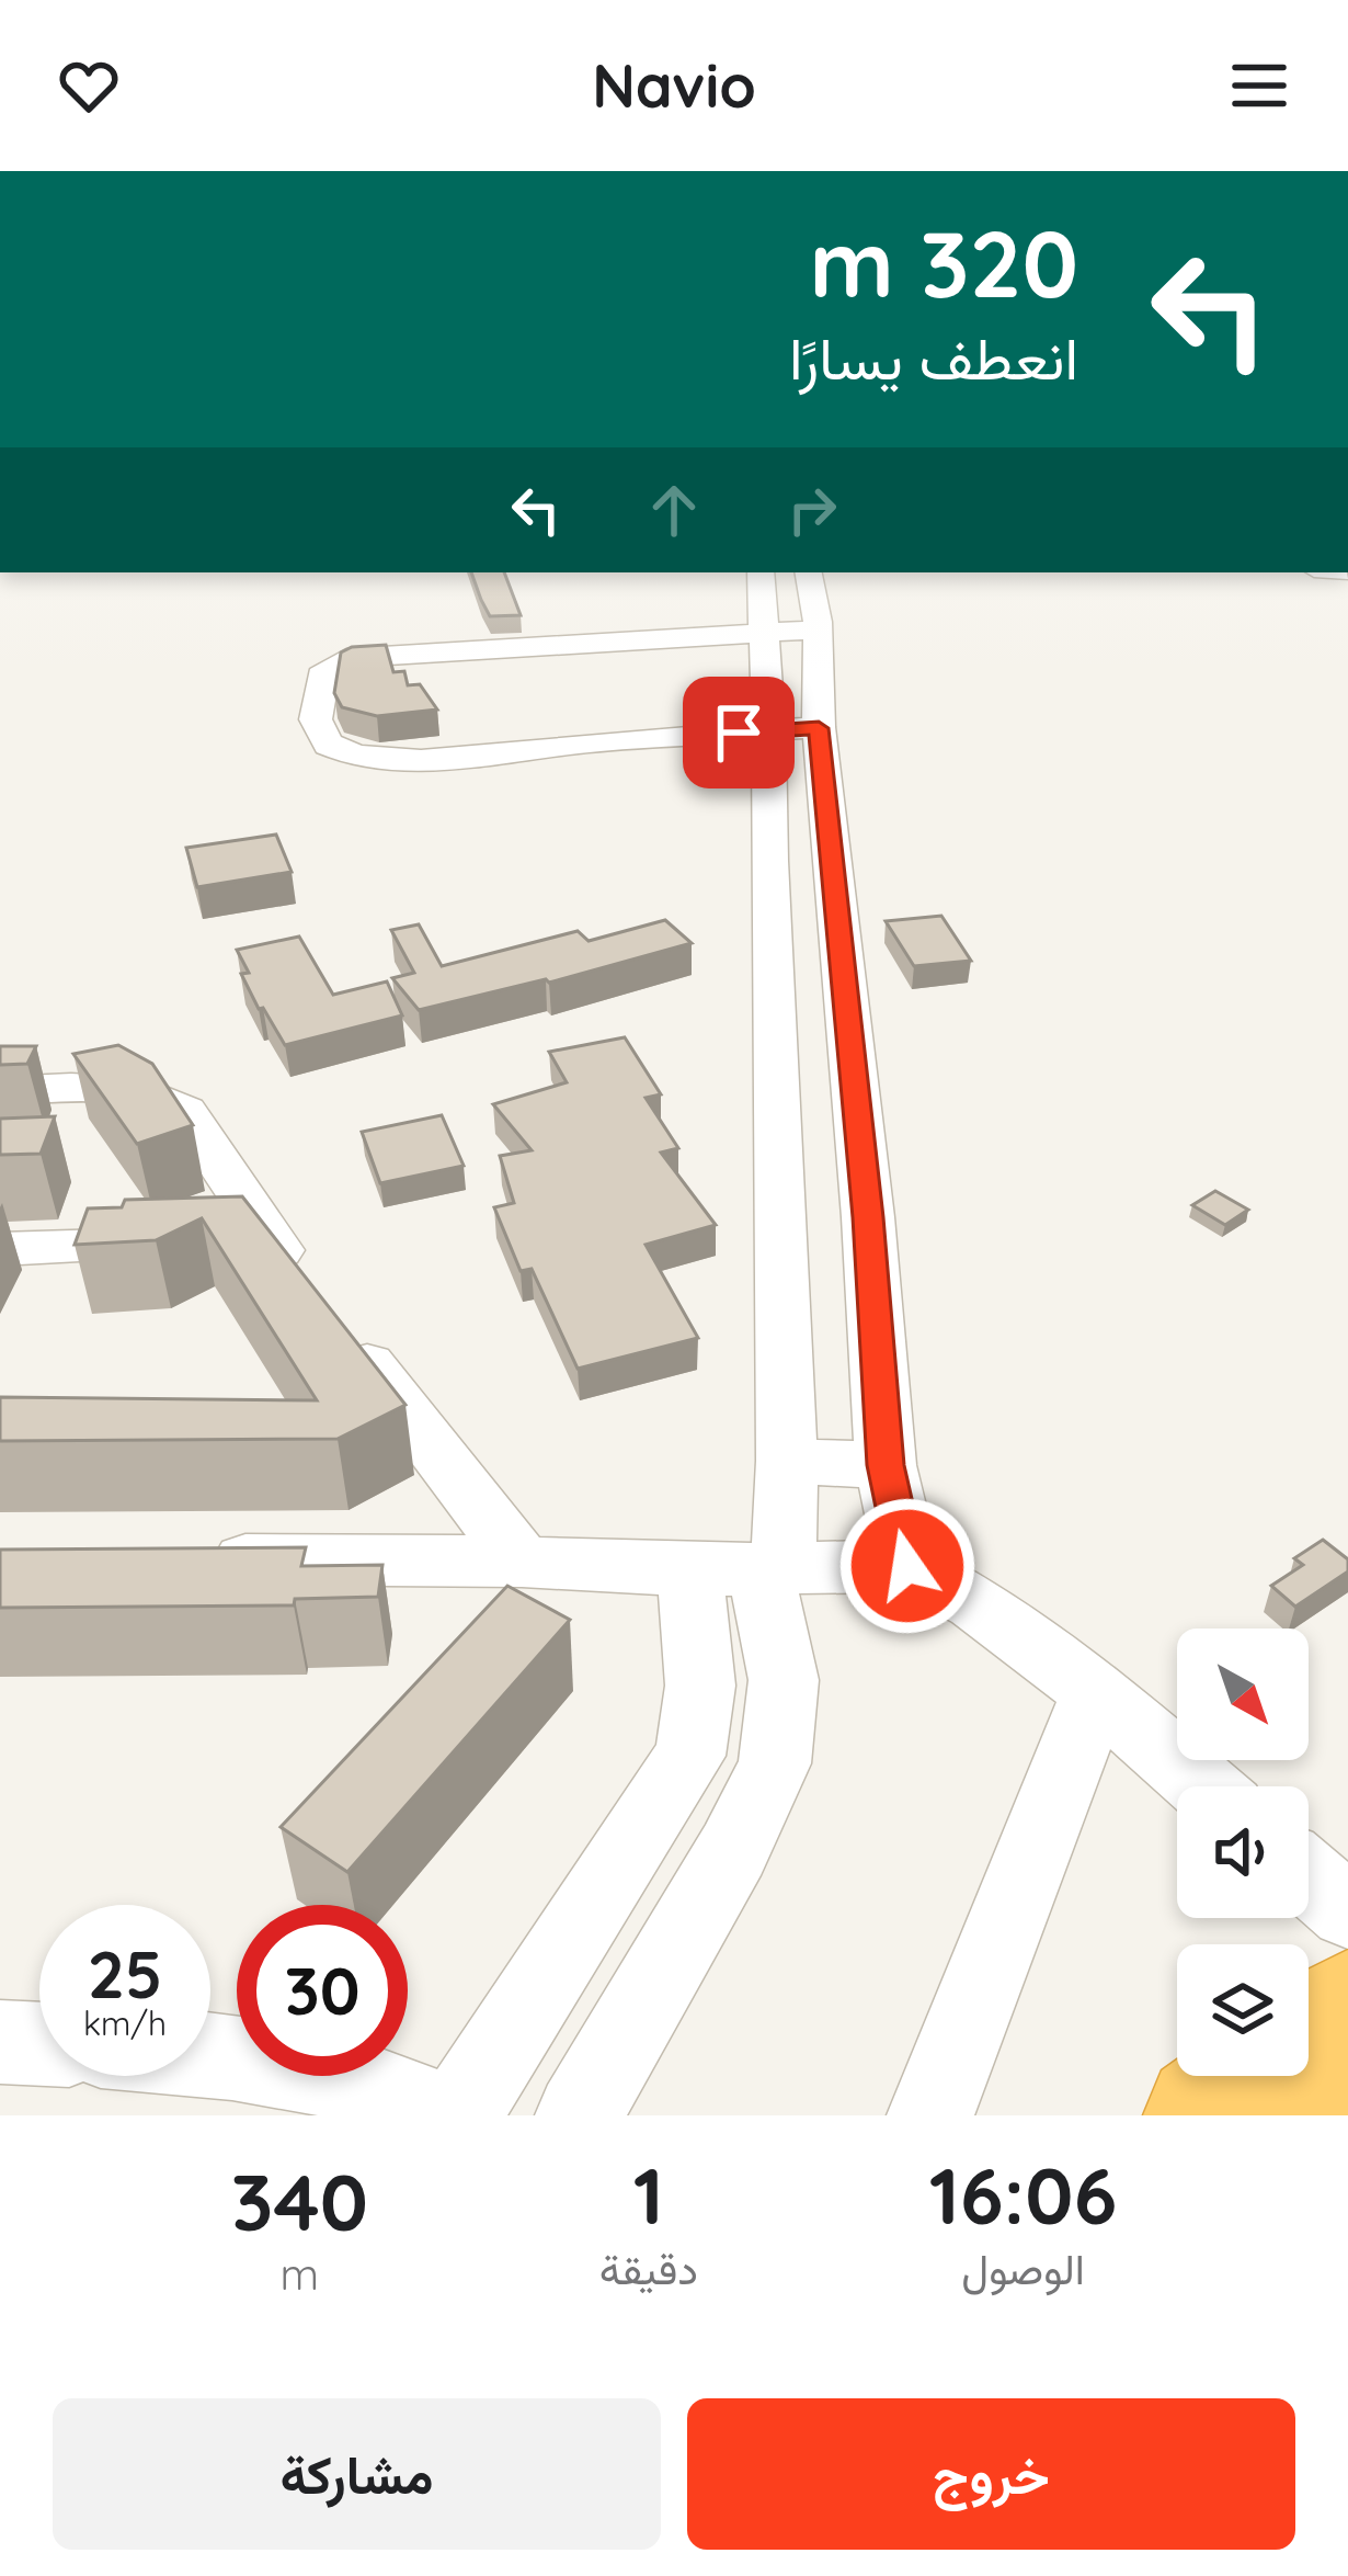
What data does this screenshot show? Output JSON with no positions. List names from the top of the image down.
{
  "north": "bottom right",
  "page": {
    "header": "Navio",
    "turn": ["320 m", "انعطف يسارًا"],
    "speed": "25 km/h",
    "limit": "30",
    "eta": [
      "16:06",
      "الوصول",
      "1",
      "دقيقة",
      "340",
      "m"
    ],
    "buttons": ["خروج", "مشاركة"]
  }
}
